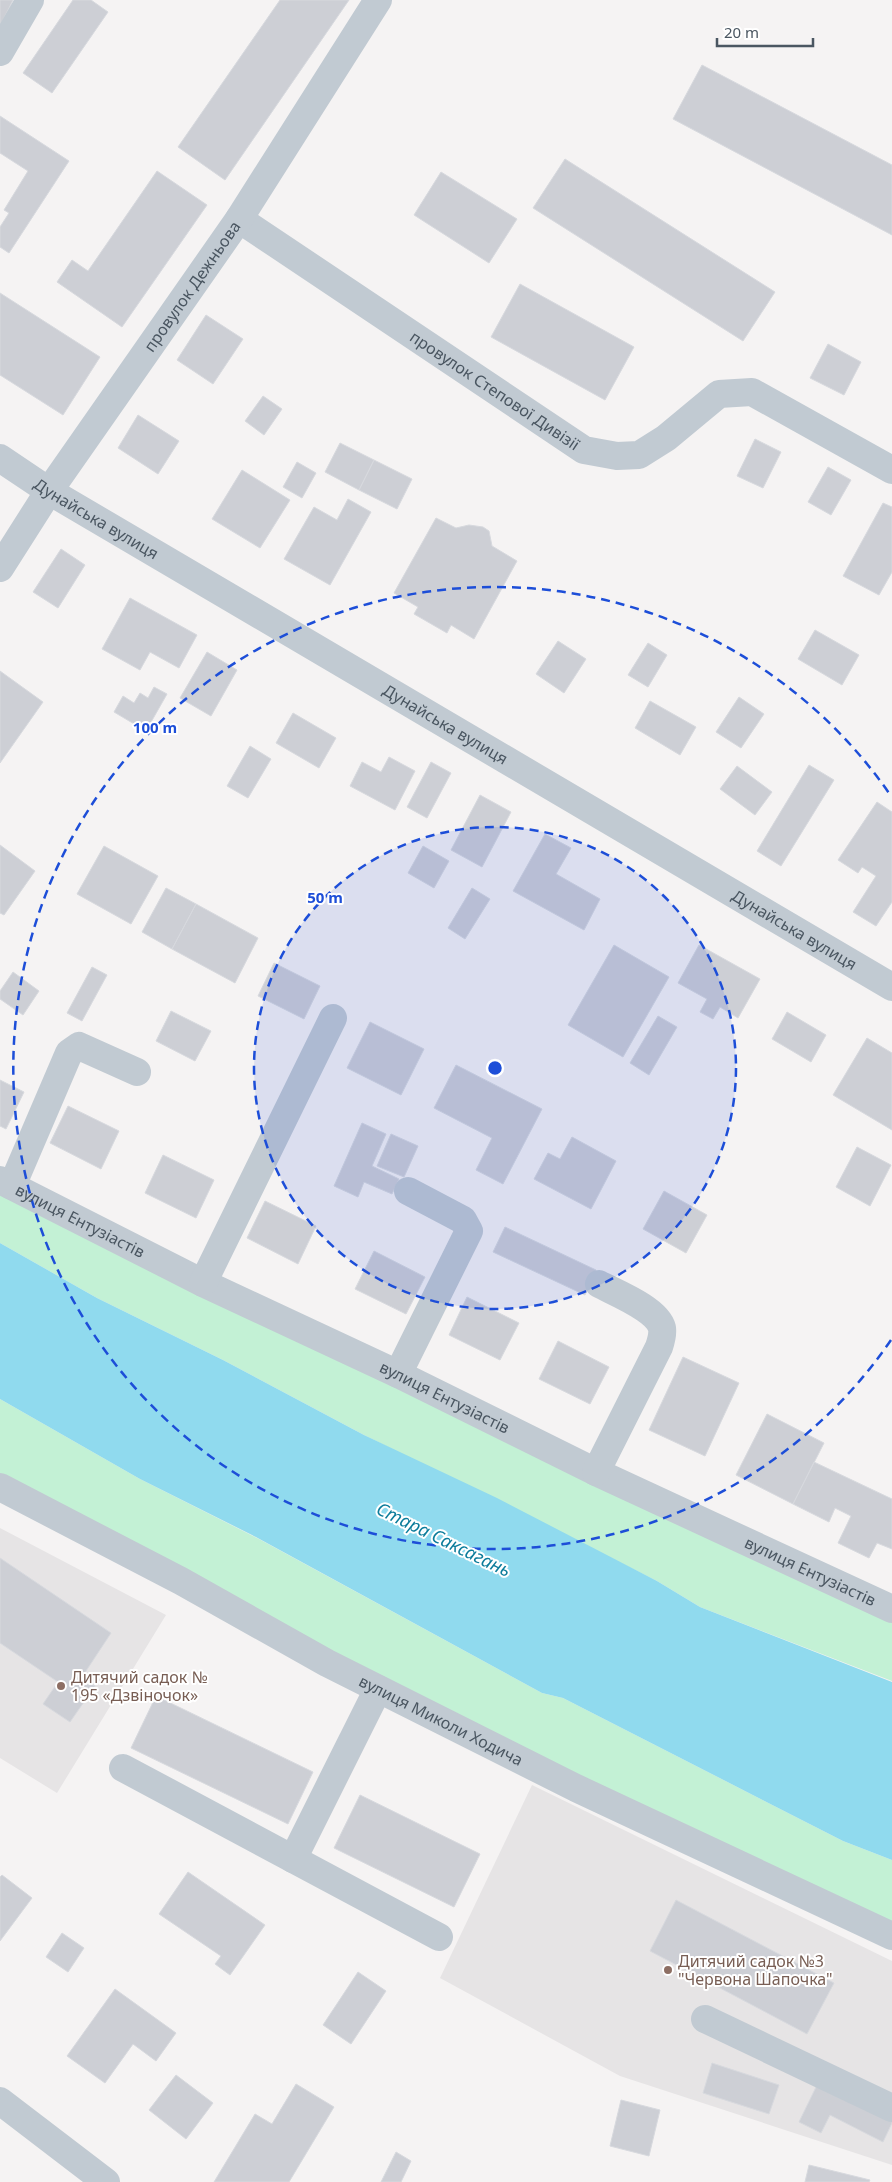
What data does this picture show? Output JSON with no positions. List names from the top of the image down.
{
  "streets": {
    "street": [
      "провулок Дежньова",
      "провулок Степової Дивізії",
      "Дунайська вулиця",
      "вулиця Ентузіастів",
      "вулиця Миколи Ходича"
    ]
  },
  "crossings": [
    ["провулок Дежньова", "провулок Степової Дивізії"],
    ["провулок Дежньова", "Дунайська вулиця"]
  ],
  "water": ["Стара Саксагань"],
  "places": ["Дитячий садок № 195 «Дзвіночок»", "Дитячий садок №3 \"Червона Шапочка\""],
  "scale_bar": "20 m",
  "rings": ["100 m", "50 m"]
}
